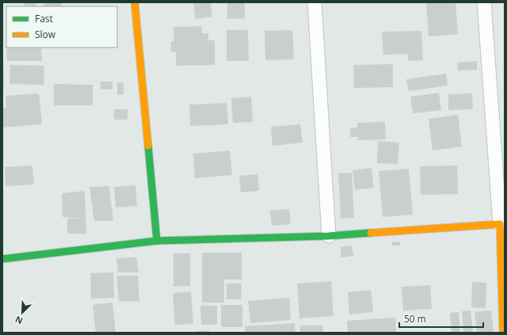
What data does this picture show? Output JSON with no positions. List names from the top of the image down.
{
  "legend": ["Fast", "Slow"],
  "scale_bar": "50 m",
  "north": "bottom left"
}
